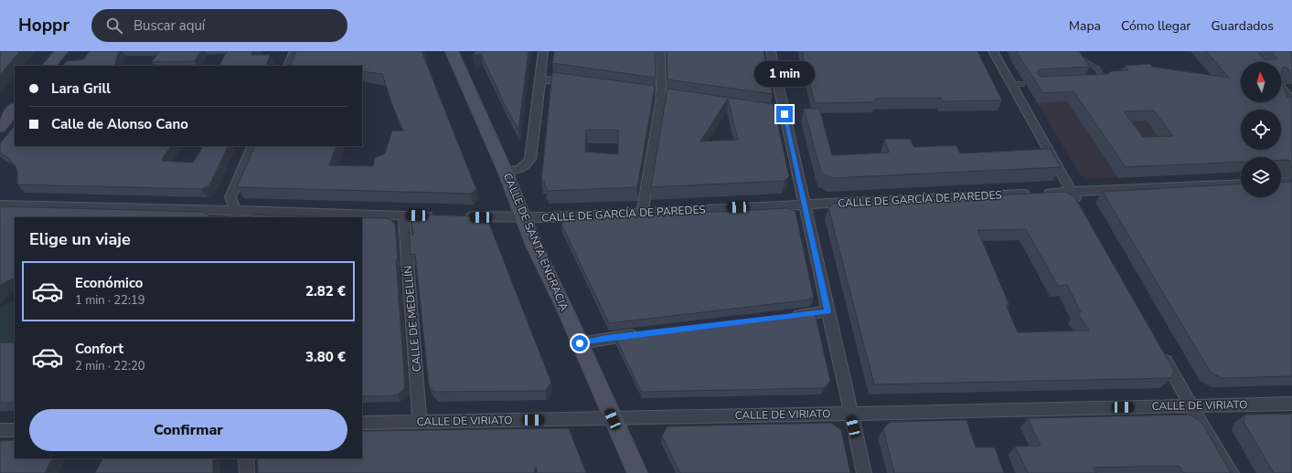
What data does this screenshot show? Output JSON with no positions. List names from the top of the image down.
{
  "streets": {
    "main road": ["CALLE DE SANTA ENGRACIA"],
    "street": ["CALLE DE GARCÍA DE PAREDES", "CALLE DE MEDELLÍN", "CALLE DE VIRIATO"]
  },
  "crossings": [
    ["CALLE DE GARCÍA DE PAREDES", "CALLE DE SANTA ENGRACIA"],
    ["CALLE DE SANTA ENGRACIA", "CALLE DE VIRIATO"],
    ["CALLE DE MEDELLÍN", "CALLE DE VIRIATO"]
  ],
  "north": "top",
  "page": {
    "header": "Hoppr",
    "search": "Buscar aquí",
    "nav": ["Mapa", "Cómo llegar", "Guardados"],
    "bubble": "1 min",
    "banner": ["Lara Grill", "Calle de Alonso Cano"],
    "heading": "Elige un viaje",
    "list": [
      {
        "name": "Económico",
        "note": "1 min · 22:19",
        "value": "2.82 €"
      },
      {
        "name": "Confort",
        "note": "2 min · 22:20",
        "value": "3.80 €"
      }
    ],
    "buttons": "Confirmar"
  }
}
